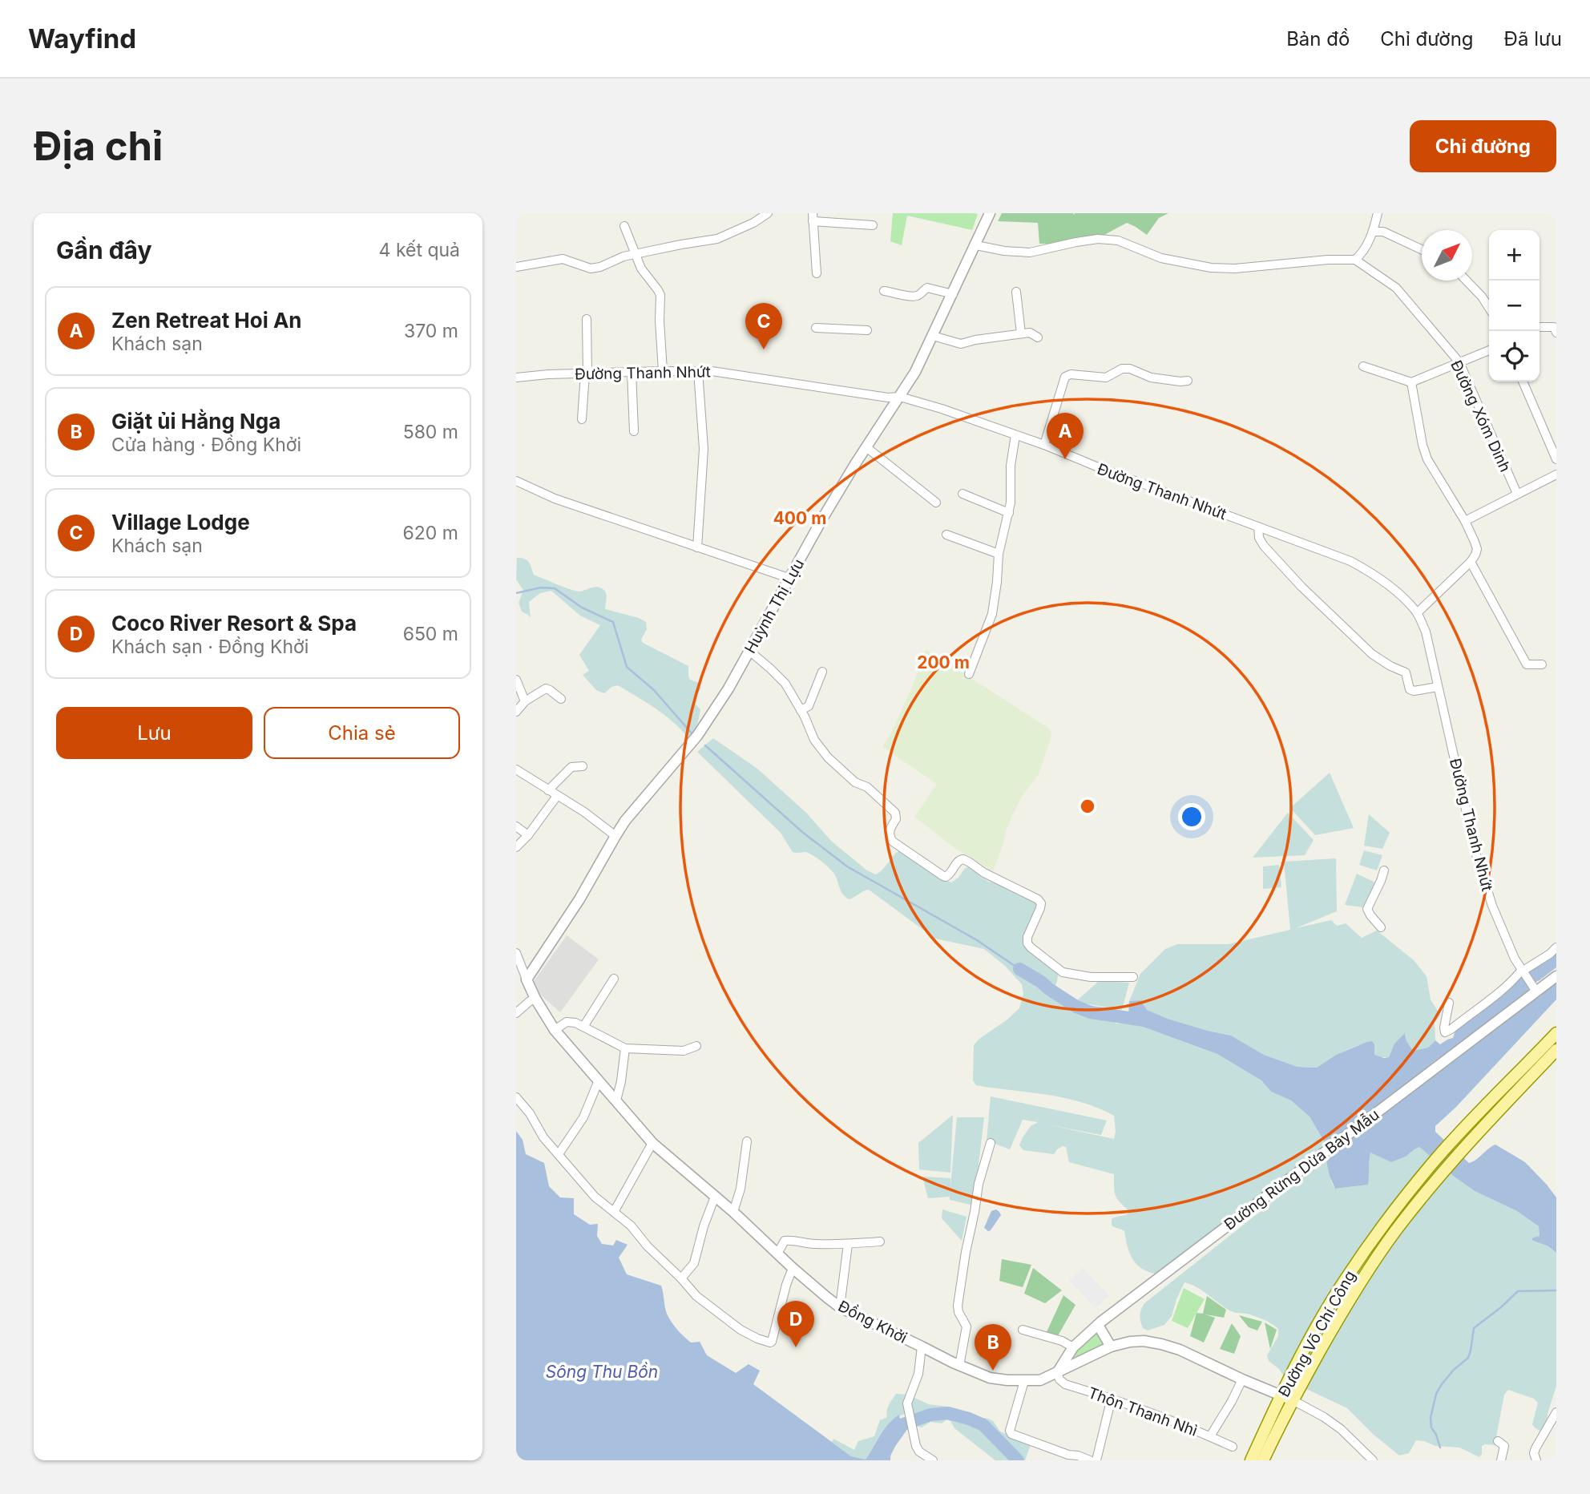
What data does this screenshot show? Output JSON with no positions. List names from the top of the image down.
{
  "streets": {
    "main road": ["Đường Võ Chí Công"],
    "street": [
      "Đường Thanh Nhứt",
      "Đường Xóm Dinh",
      "Huỳnh Thị Lựu",
      "Đường Rừng Dừa Bảy Mẫu",
      "Đồng Khởi",
      "Thôn Thanh Nhì"
    ]
  },
  "crossings": [
    ["Đường Thanh Nhứt", "Huỳnh Thị Lựu"],
    ["Đường Thanh Nhứt", "Đường Rừng Dừa Bảy Mẫu"],
    ["Huỳnh Thị Lựu", "Đồng Khởi"],
    ["Đường Rừng Dừa Bảy Mẫu", "Đồng Khởi"],
    ["Đường Rừng Dừa Bảy Mẫu", "Thôn Thanh Nhì"],
    ["Đồng Khởi", "Đường Võ Chí Công"],
    ["Đồng Khởi", "Thôn Thanh Nhì"]
  ],
  "water": ["Sông Thu Bồn"],
  "north": "top right",
  "page": {
    "header": "Wayfind",
    "nav": ["Bản đồ", "Chỉ đường", "Đã lưu"],
    "buttons": [
      "Chỉ đường",
      ["Lưu", "Chia sẻ"]
    ],
    "title": "Địa chỉ",
    "heading": ["Gần đây", "4 kết quả"],
    "map_buttons": ["+", "−"],
    "list": [
      {
        "mark": "A",
        "name": "Zen Retreat Hoi An",
        "note": "Khách sạn",
        "value": "370 m"
      },
      {
        "mark": "B",
        "name": "Giặt ủi Hằng Nga",
        "note": "Cửa hàng · Đồng Khởi",
        "value": "580 m"
      },
      {
        "mark": "C",
        "name": "Village Lodge",
        "note": "Khách sạn",
        "value": "620 m"
      },
      {
        "mark": "D",
        "name": "Coco River Resort & Spa",
        "note": "Khách sạn · Đồng Khởi",
        "value": "650 m"
      }
    ],
    "pins": [
      "C",
      "A",
      "D",
      "B"
    ]
  },
  "rings": ["400 m", "200 m"]
}
